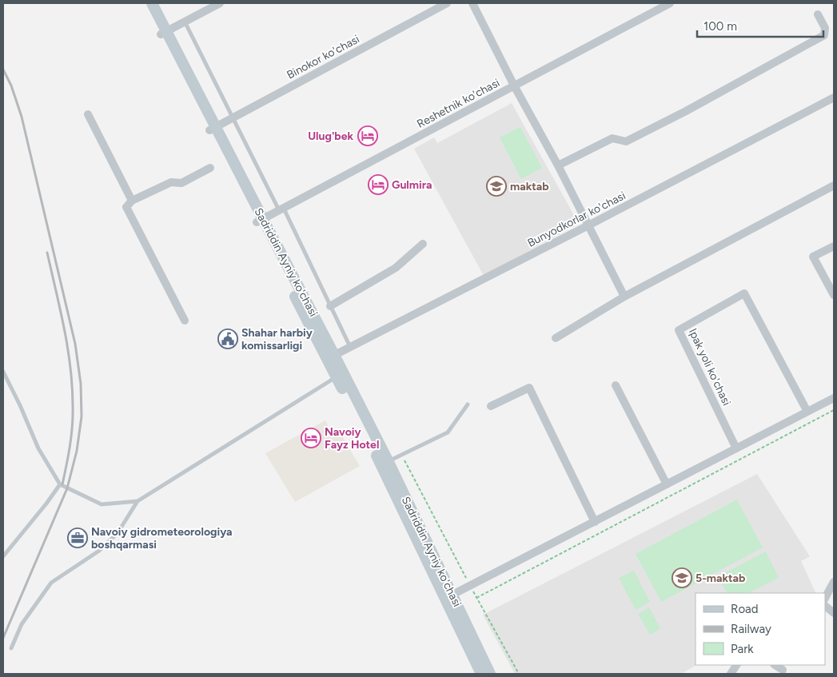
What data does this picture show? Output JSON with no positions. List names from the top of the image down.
{
  "streets": {
    "main road": ["Sadriddin Ayniy ko'chasi"],
    "street": [
      "Binokor ko'chasi",
      "Reshetnik ko'chasi",
      "Bunyodkorlar ko'chasi",
      "Ipak yoli ko'chasi"
    ]
  },
  "crossings": [
    ["Binokor ko'chasi", "Sadriddin Ayniy ko'chasi"],
    ["Reshetnik ko'chasi", "Sadriddin Ayniy ko'chasi"],
    ["Bunyodkorlar ko'chasi", "Sadriddin Ayniy ko'chasi"]
  ],
  "places": {
    "hotel": ["Ulug'bek", "Gulmira", "Navoiy Fayz Hotel"],
    "school or university": ["maktab", "5-maktab"],
    "public building": ["Shahar harbiy komissarligi"],
    "office": ["Navoiy gidrometeorologiya boshqarmasi"]
  },
  "legend": ["Road", "Railway", "Park"],
  "scale_bar": "100 m"
}
